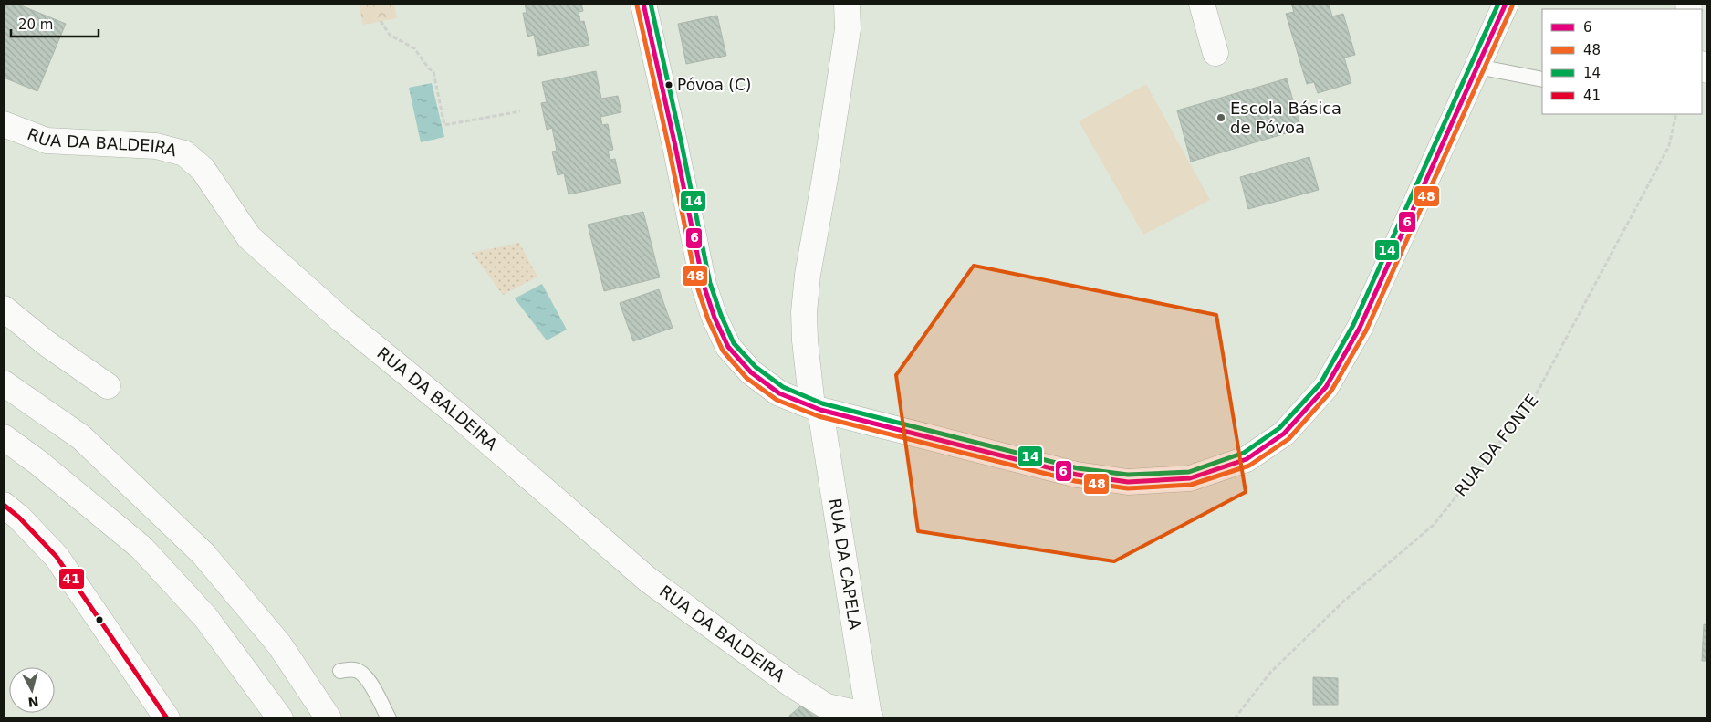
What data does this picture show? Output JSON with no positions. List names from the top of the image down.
{
  "streets": {
    "main road": ["RUA DA BALDEIRA", "RUA DA CAPELA"],
    "path": ["RUA DA FONTE"]
  },
  "crossings": [
    ["RUA DA BALDEIRA", "RUA DA CAPELA"]
  ],
  "places": ["Póvoa (C)", "Escola Básica de Póvoa"],
  "lines": [
    "transit line 6",
    "transit line 14",
    "transit line 48",
    "transit line 41"
  ],
  "legend": [
    "6",
    "48",
    "14",
    "41"
  ],
  "scale_bar": "20 m",
  "north": "bottom"
}
